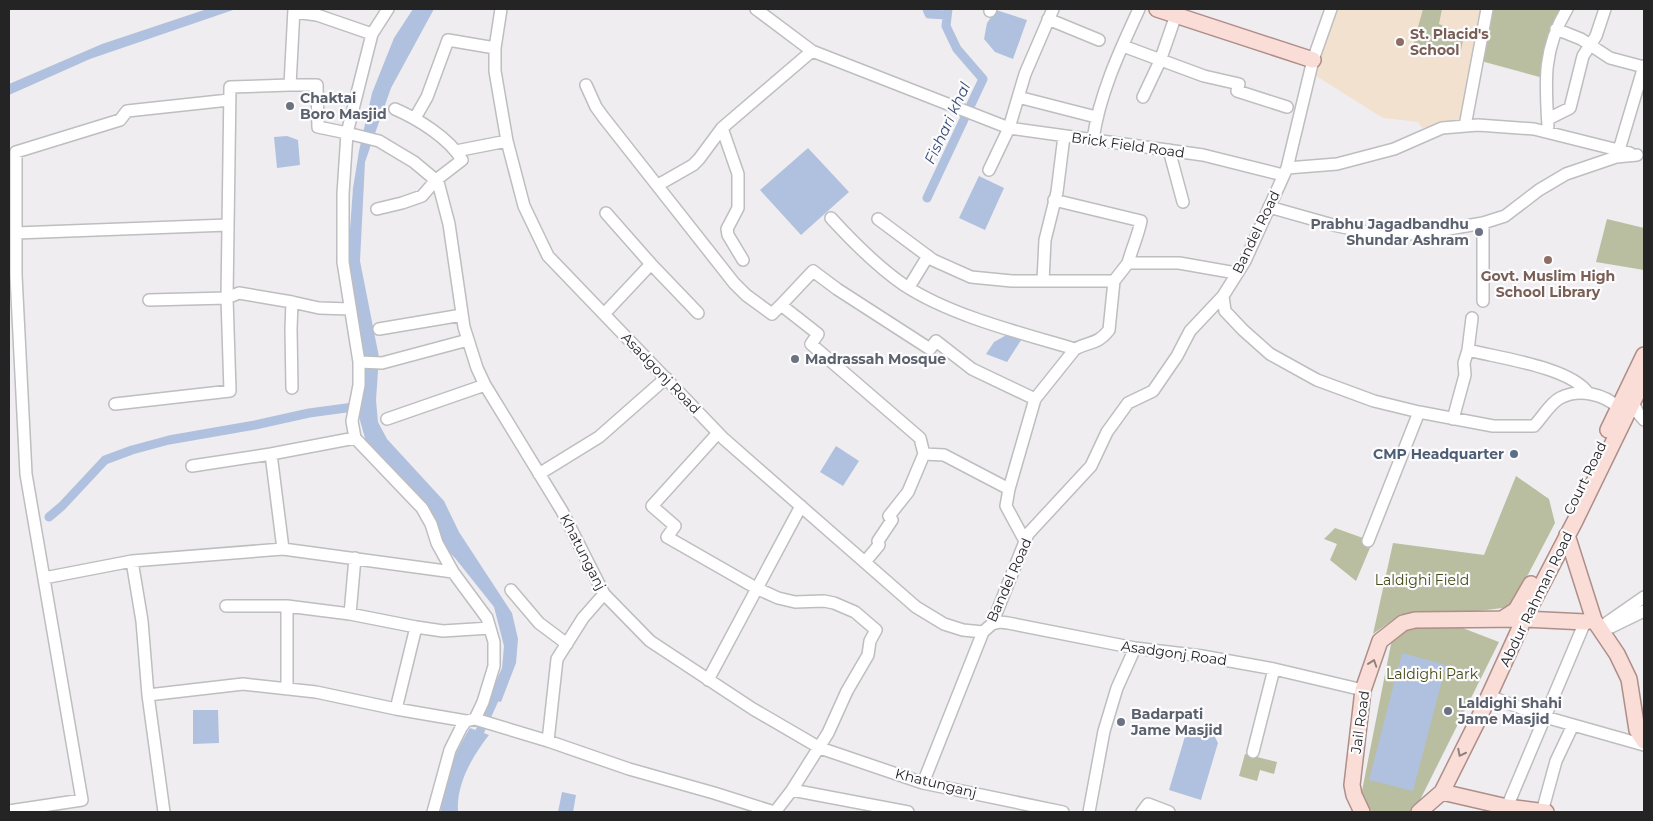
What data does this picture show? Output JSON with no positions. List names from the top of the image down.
{
  "streets": {
    "main road": ["Court Road", "Abdur Rahman Road", "Jail Road"],
    "street": [
      "Brick Field Road",
      "Bandel Road",
      "Asadgonj Road",
      "Khatunganj"
    ]
  },
  "crossings": [
    ["Brick Field Road", "Bandel Road"],
    ["Bandel Road", "Asadgonj Road"],
    ["Bandel Road", "Khatunganj"],
    ["Asadgonj Road", "Jail Road"],
    ["Court Road", "Abdur Rahman Road"],
    ["Court Road", "Jail Road"],
    ["Abdur Rahman Road", "Jail Road"]
  ],
  "one_way": ["Jail Road"],
  "water": ["Fishari khal"],
  "parks": ["Laldighi Field", "Laldighi Park"],
  "places": [
    "St. Placid's School",
    "Chaktai Boro Masjid",
    "Prabhu Jagadbandhu Shundar Ashram",
    "Govt. Muslim High School Library",
    "Madrassah Mosque",
    "CMP Headquarter",
    "Laldighi Shahi Jame Masjid",
    "Badarpati Jame Masjid"
  ]
}
